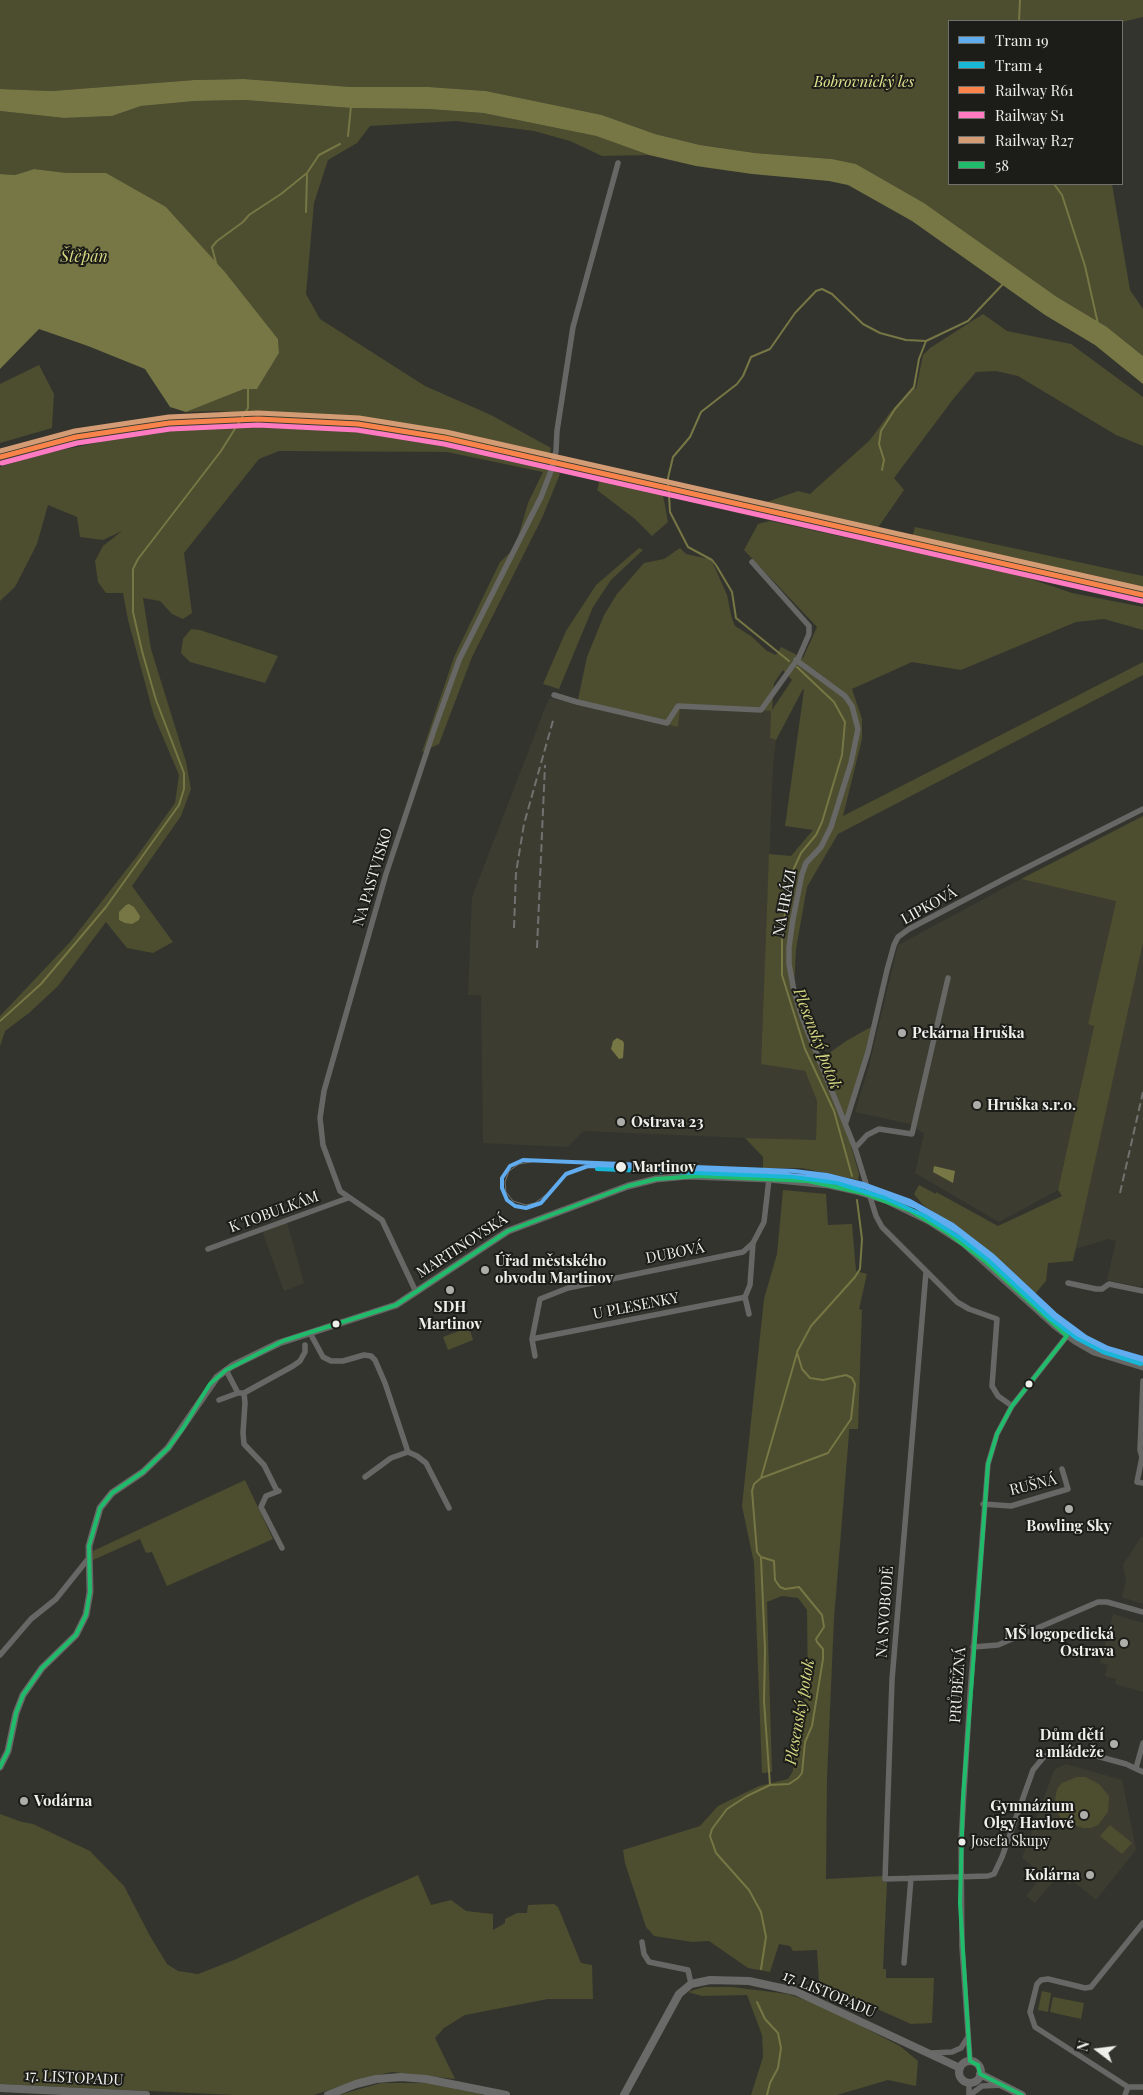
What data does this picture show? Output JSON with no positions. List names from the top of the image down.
{
  "streets": {
    "main road": ["17. LISTOPADU"],
    "street": [
      "NA PASTVISKO",
      "NA HRÁZI",
      "LIPKOVÁ",
      "K TOBULKÁM",
      "MARTINOVSKÁ",
      "DUBOVÁ",
      "U PLESENKY",
      "RUŠNÁ",
      "NA SVOBODĚ",
      "PRŮBĚŽNÁ"
    ]
  },
  "crossings": [
    ["NA PASTVISKO", "K TOBULKÁM"],
    ["NA PASTVISKO", "MARTINOVSKÁ"],
    ["NA HRÁZI", "LIPKOVÁ"],
    ["NA HRÁZI", "MARTINOVSKÁ"],
    ["MARTINOVSKÁ", "PRŮBĚŽNÁ"],
    ["DUBOVÁ", "U PLESENKY"],
    ["RUŠNÁ", "PRŮBĚŽNÁ"],
    ["NA SVOBODĚ", "PRŮBĚŽNÁ"],
    ["PRŮBĚŽNÁ", "17. LISTOPADU"]
  ],
  "water": ["Štěpán", "Plesenský potok"],
  "parks": ["Bobrovnický les"],
  "places": [
    "Pekárna Hruška",
    "Hruška s.r.o.",
    "Ostrava 23",
    "Martinov",
    "Úřad městského obvodu Martinov",
    "SDH Martinov",
    "Bowling Sky",
    "MŠ logopedická Ostrava",
    "Dům dětí a mládeže",
    "Vodárna",
    "Gymnázium Olgy Havlové",
    "Josefa Skupy",
    "Kolárna"
  ],
  "lines": [
    "rail line R27",
    "rail line R61",
    "rail line S1",
    "tram line 19",
    "tram line 4",
    "transit line 58"
  ],
  "legend": [
    "Tram 19",
    "Tram 4",
    "Railway R61",
    "Railway S1",
    "Railway R27",
    "58"
  ],
  "north": "left"
}
